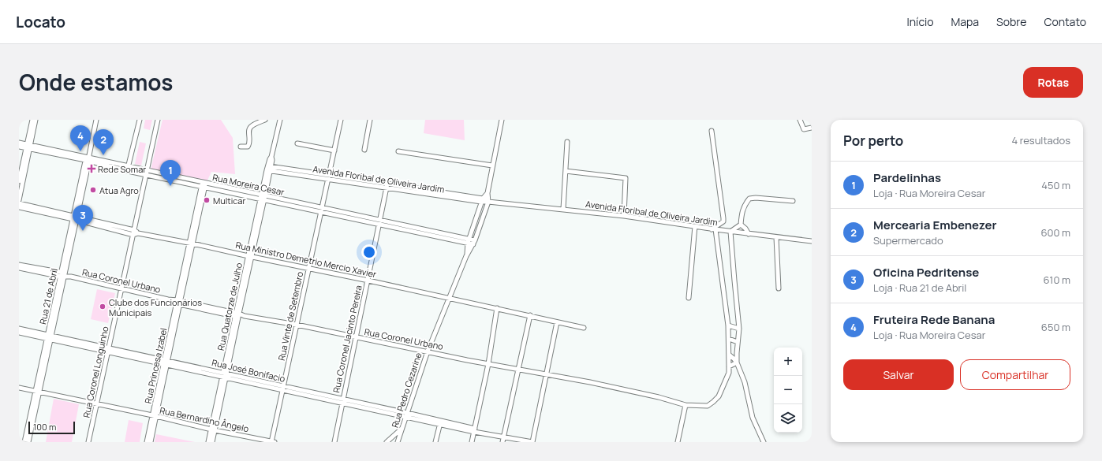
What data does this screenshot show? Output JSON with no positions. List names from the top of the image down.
{
  "streets": {
    "street": [
      "Avenida Floribal de Oliveira Jardim",
      "Rua Moreira Cesar",
      "Rua Ministro Demetrio Mercio Xavier",
      "Rua Coronel Urbano",
      "Rua 21 de Abril",
      "Rua Quatorze de Julho",
      "Rua Vinte de Setembro",
      "Rua Coronel Jacinto Pereira",
      "Rua Princesa Izabel",
      "Rua José Bonifacio",
      "Rua Coronel Longuinho",
      "Rua Pedro Cezarine",
      "Rua Bernardino Ângelo"
    ]
  },
  "crossings": [
    ["Avenida Floribal de Oliveira Jardim", "Rua Quatorze de Julho"],
    ["Avenida Floribal de Oliveira Jardim", "Rua Vinte de Setembro"],
    ["Avenida Floribal de Oliveira Jardim", "Rua Coronel Jacinto Pereira"],
    ["Avenida Floribal de Oliveira Jardim", "Rua Pedro Cezarine"],
    ["Rua Moreira Cesar", "Rua 21 de Abril"],
    ["Rua Moreira Cesar", "Rua Quatorze de Julho"],
    ["Rua Moreira Cesar", "Rua Vinte de Setembro"],
    ["Rua Moreira Cesar", "Rua Coronel Jacinto Pereira"],
    ["Rua Moreira Cesar", "Rua Princesa Izabel"],
    ["Rua Moreira Cesar", "Rua Coronel Longuinho"],
    ["Rua Moreira Cesar", "Rua Pedro Cezarine"],
    ["Rua Ministro Demetrio Mercio Xavier", "Rua 21 de Abril"],
    ["Rua Ministro Demetrio Mercio Xavier", "Rua Quatorze de Julho"],
    ["Rua Ministro Demetrio Mercio Xavier", "Rua Vinte de Setembro"],
    ["Rua Ministro Demetrio Mercio Xavier", "Rua Coronel Jacinto Pereira"],
    ["Rua Ministro Demetrio Mercio Xavier", "Rua Princesa Izabel"],
    ["Rua Ministro Demetrio Mercio Xavier", "Rua Coronel Longuinho"],
    ["Rua Ministro Demetrio Mercio Xavier", "Rua Pedro Cezarine"],
    ["Rua Coronel Urbano", "Rua 21 de Abril"],
    ["Rua Coronel Urbano", "Rua Quatorze de Julho"],
    ["Rua Coronel Urbano", "Rua Vinte de Setembro"],
    ["Rua Coronel Urbano", "Rua Coronel Jacinto Pereira"],
    ["Rua Coronel Urbano", "Rua Princesa Izabel"],
    ["Rua Coronel Urbano", "Rua Coronel Longuinho"],
    ["Rua Coronel Urbano", "Rua Pedro Cezarine"],
    ["Rua 21 de Abril", "Rua José Bonifacio"],
    ["Rua 21 de Abril", "Rua Bernardino Ângelo"],
    ["Rua Quatorze de Julho", "Rua José Bonifacio"],
    ["Rua Quatorze de Julho", "Rua Bernardino Ângelo"],
    ["Rua Vinte de Setembro", "Rua José Bonifacio"],
    ["Rua Vinte de Setembro", "Rua Bernardino Ângelo"],
    ["Rua Coronel Jacinto Pereira", "Rua José Bonifacio"],
    ["Rua Princesa Izabel", "Rua José Bonifacio"],
    ["Rua Princesa Izabel", "Rua Bernardino Ângelo"],
    ["Rua José Bonifacio", "Rua Coronel Longuinho"],
    ["Rua José Bonifacio", "Rua Pedro Cezarine"],
    ["Rua Coronel Longuinho", "Rua Bernardino Ângelo"]
  ],
  "places": {
    "health": ["Rede Somar"],
    "other": ["Atua Agro", "Multicar", "Clube dos Funcionários Municipais"]
  },
  "scale_bar": "100 m",
  "page": {
    "header": "Locato",
    "nav": [
      "Início",
      "Mapa",
      "Sobre",
      "Contato"
    ],
    "title": "Onde estamos",
    "buttons": [
      "Rotas",
      ["Salvar", "Compartilhar"]
    ],
    "heading": ["Por perto", "4 resultados"],
    "pins": [
      "4",
      "2",
      "1",
      "3"
    ],
    "list": [
      {
        "mark": "1",
        "name": "Pardelinhas",
        "note": "Loja · Rua Moreira Cesar",
        "value": "450 m"
      },
      {
        "mark": "2",
        "name": "Mercearia Embenezer",
        "note": "Supermercado",
        "value": "600 m"
      },
      {
        "mark": "3",
        "name": "Oficina Pedritense",
        "note": "Loja · Rua 21 de Abril",
        "value": "610 m"
      },
      {
        "mark": "4",
        "name": "Fruteira Rede Banana",
        "note": "Loja · Rua Moreira Cesar",
        "value": "650 m"
      }
    ],
    "map_buttons": ["+", "−"],
    "scale": "100 m"
  }
}
